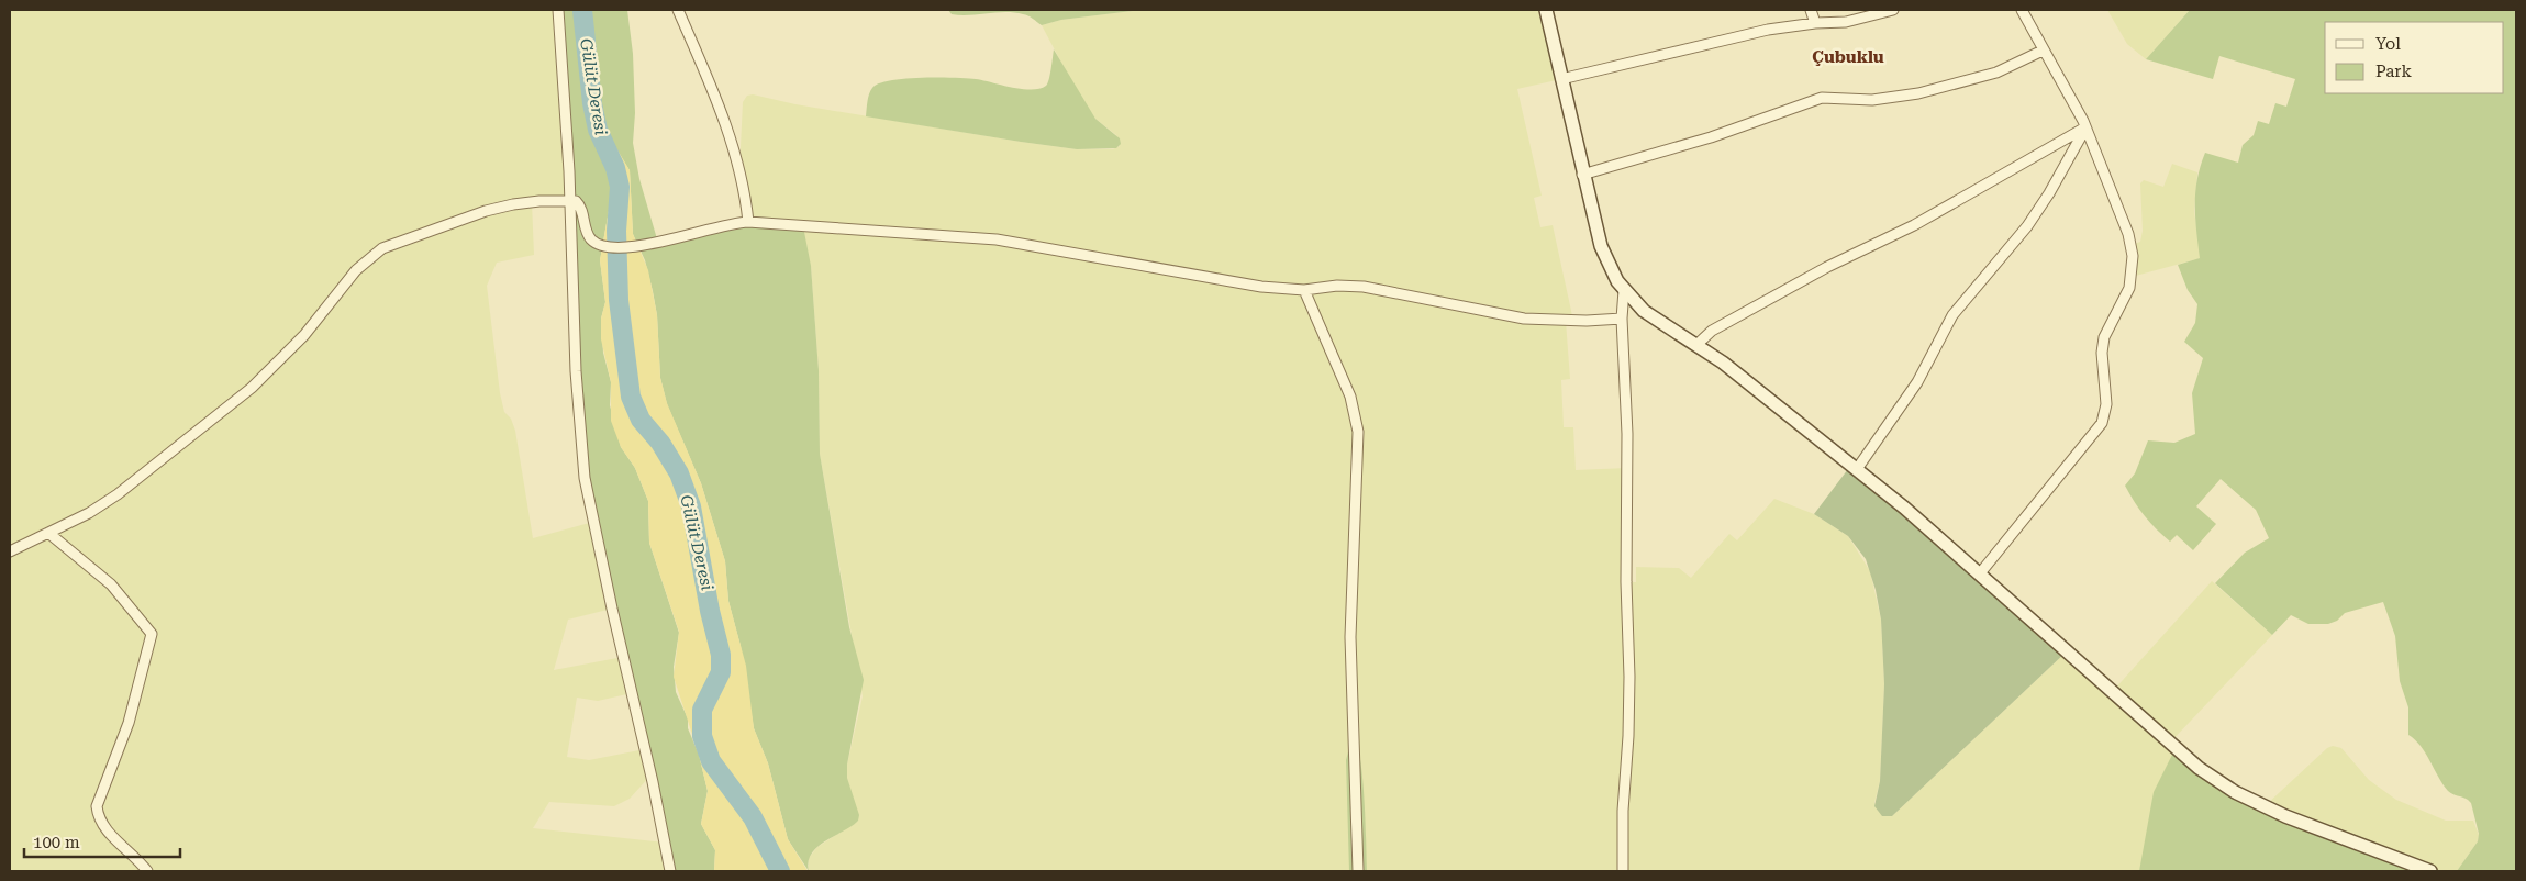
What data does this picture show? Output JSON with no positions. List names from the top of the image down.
{
  "districts": ["Çubuklu"],
  "water": ["Gülüt Deresi"],
  "legend": ["Yol", "Park"],
  "scale_bar": "100 m"
}
